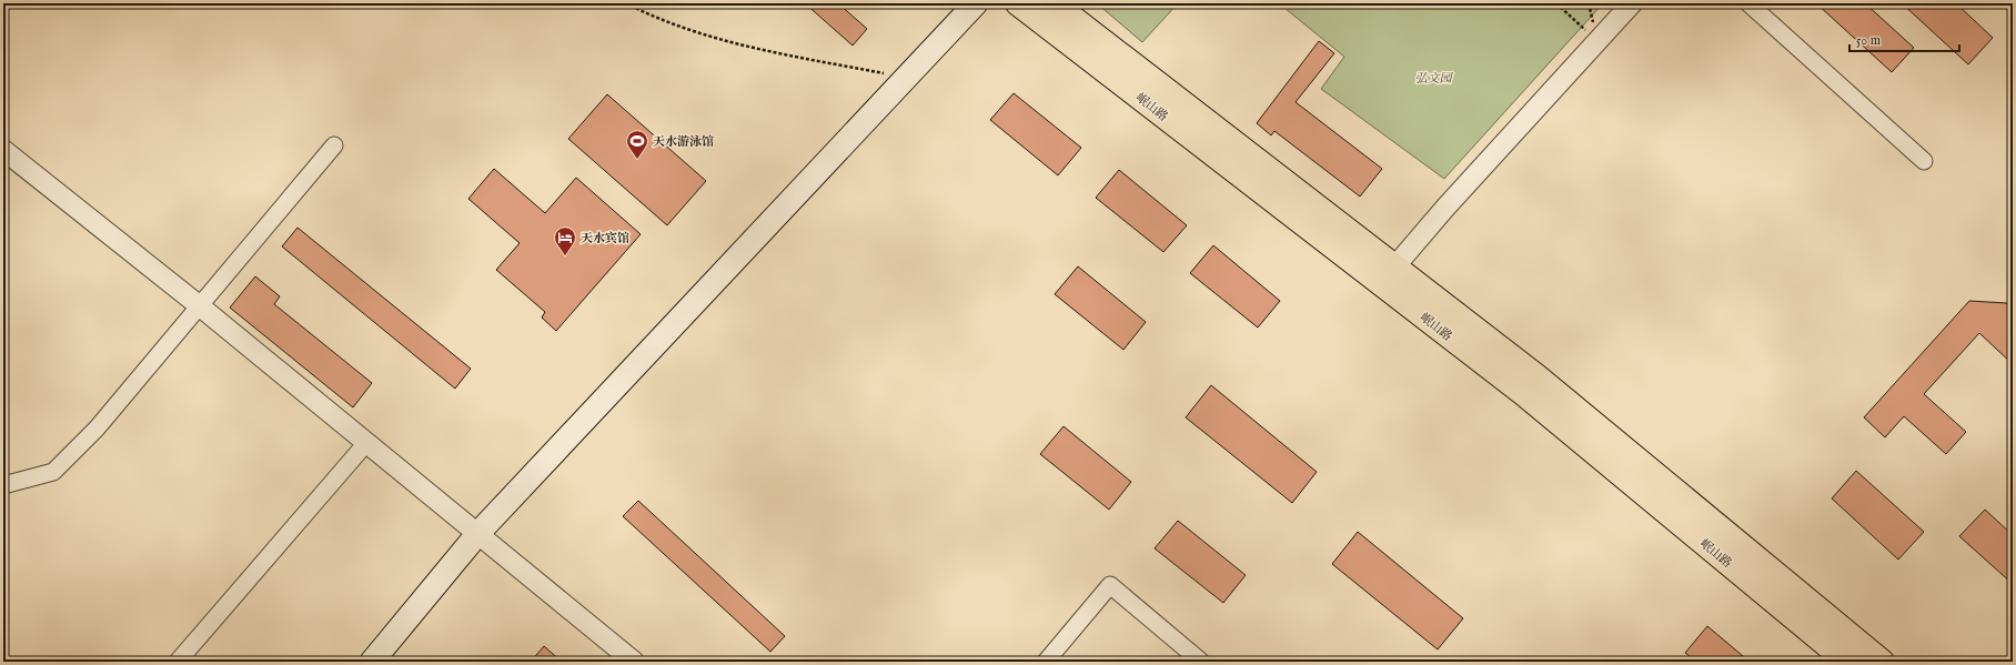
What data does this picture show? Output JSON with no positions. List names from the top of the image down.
{
  "streets": {
    "main road": ["岷山路"]
  },
  "parks": ["弘文园"],
  "places": {
    "sports": ["天水游泳馆"],
    "hotel": ["天水宾馆"]
  },
  "scale_bar": "50 m"
}
